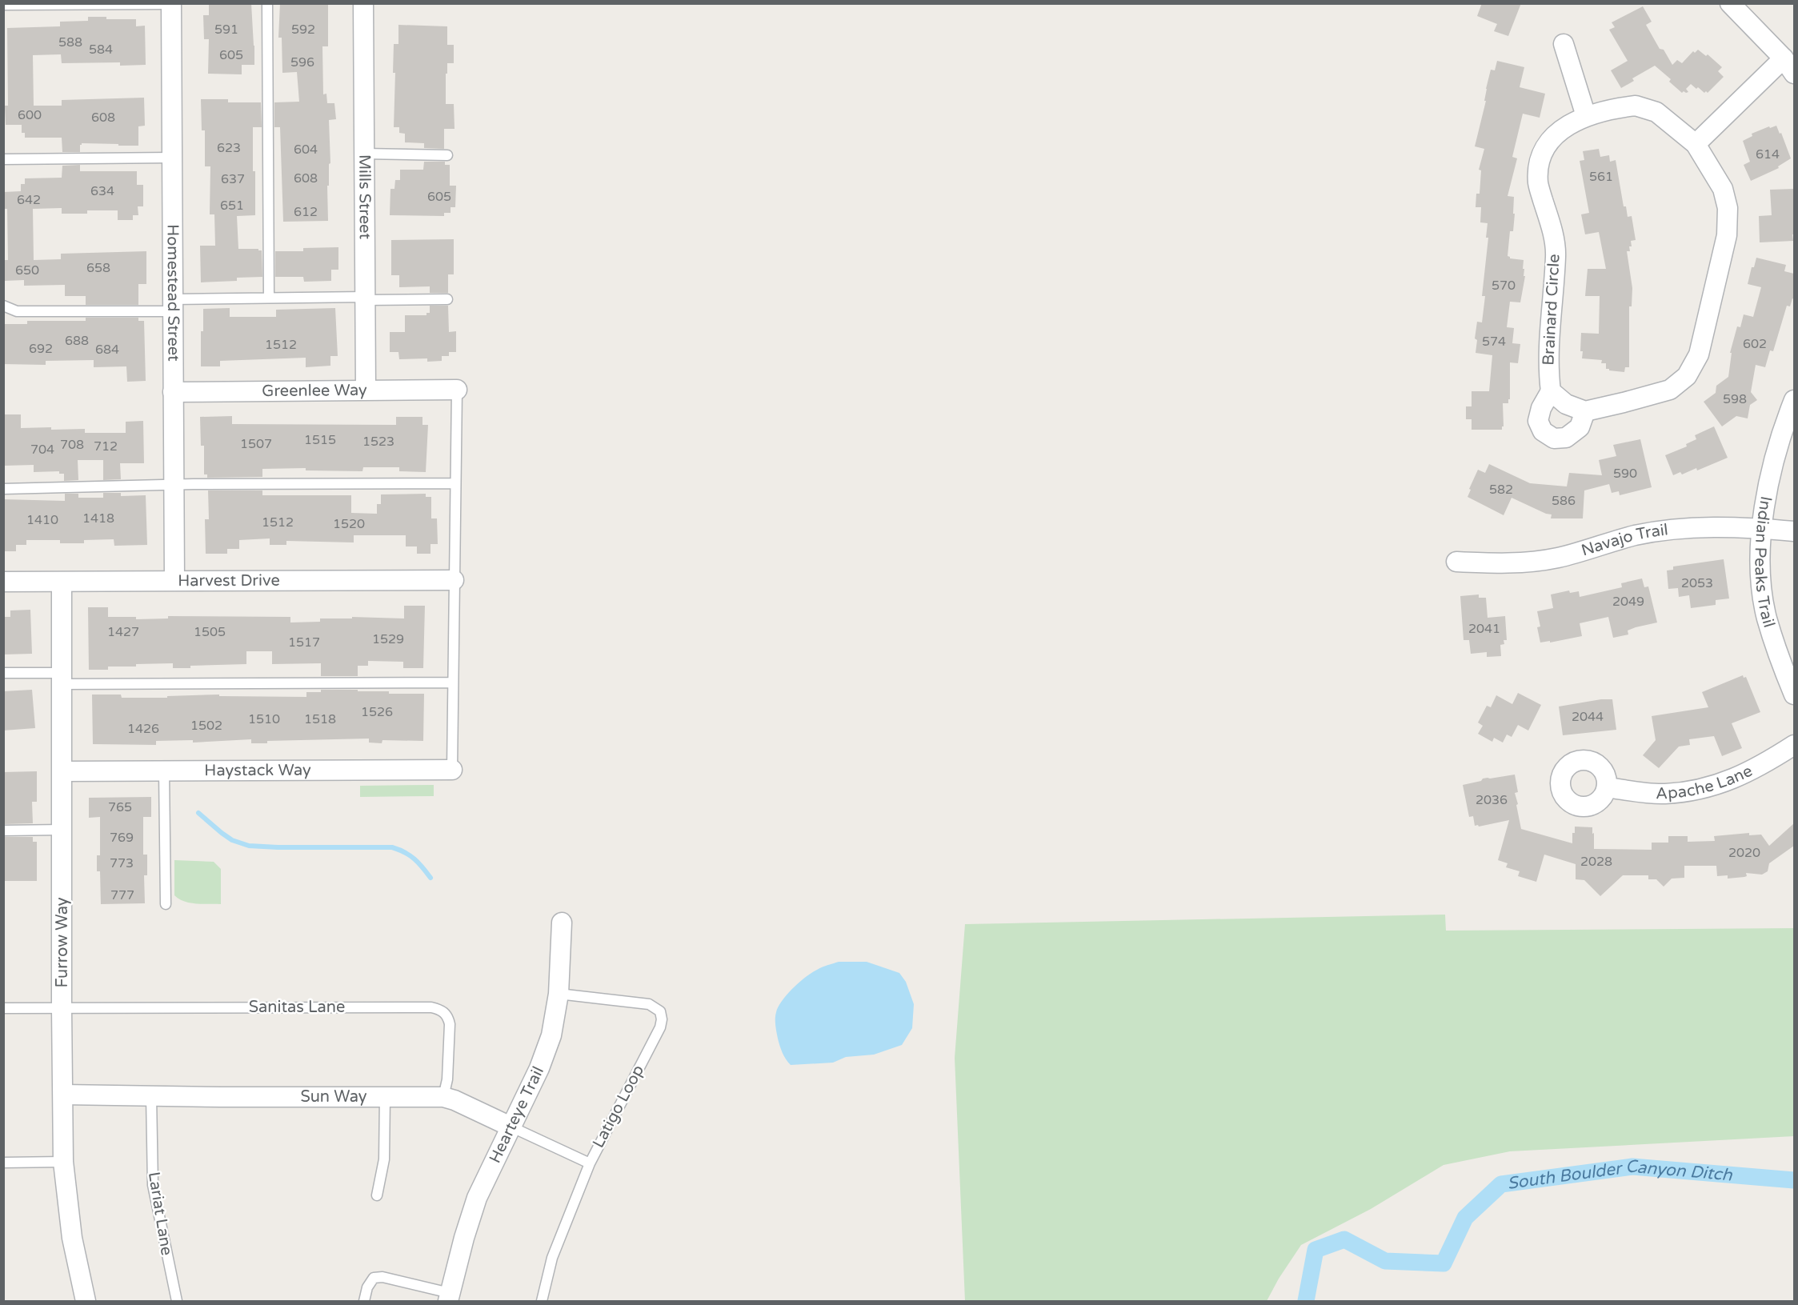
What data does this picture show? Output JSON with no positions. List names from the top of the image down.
{
  "streets": {
    "street": [
      "Mills Street",
      "Homestead Street",
      "Brainard Circle",
      "Greenlee Way",
      "Navajo Trail",
      "Indian Peaks Trail",
      "Harvest Drive",
      "Haystack Way",
      "Apache Lane",
      "Furrow Way",
      "Sun Way",
      "Hearteye Trail"
    ],
    "lane": ["Sanitas Lane", "Latigo Loop", "Lariat Lane"]
  },
  "crossings": [
    ["Mills Street", "Greenlee Way"],
    ["Homestead Street", "Greenlee Way"],
    ["Homestead Street", "Harvest Drive"],
    ["Navajo Trail", "Indian Peaks Trail"],
    ["Harvest Drive", "Furrow Way"],
    ["Haystack Way", "Furrow Way"],
    ["Furrow Way", "Sanitas Lane"],
    ["Furrow Way", "Sun Way"],
    ["Sanitas Lane", "Sun Way"],
    ["Sun Way", "Latigo Loop"],
    ["Sun Way", "Hearteye Trail"],
    ["Sun Way", "Lariat Lane"],
    ["Latigo Loop", "Hearteye Trail"]
  ],
  "water": ["South Boulder Canyon Ditch"],
  "house_numbers": [
    "591",
    "592",
    "588",
    "584",
    "605",
    "596",
    "600",
    "608",
    "623",
    "604",
    "614",
    "561",
    "608",
    "637",
    "634",
    "605",
    "642",
    "651",
    "612",
    "658",
    "650",
    "570",
    "688",
    "574",
    "602",
    "1512",
    "692",
    "684",
    "598",
    "1515",
    "1523",
    "1507",
    "708",
    "712",
    "704",
    "590",
    "582",
    "586",
    "1418",
    "1410",
    "1512",
    "1520",
    "2053",
    "2049",
    "2041",
    "1427",
    "1505",
    "1529",
    "1517",
    "1526",
    "2044",
    "1510",
    "1518",
    "1502",
    "1426",
    "2036",
    "765",
    "769",
    "2020",
    "2028",
    "773",
    "777"
  ]
}
